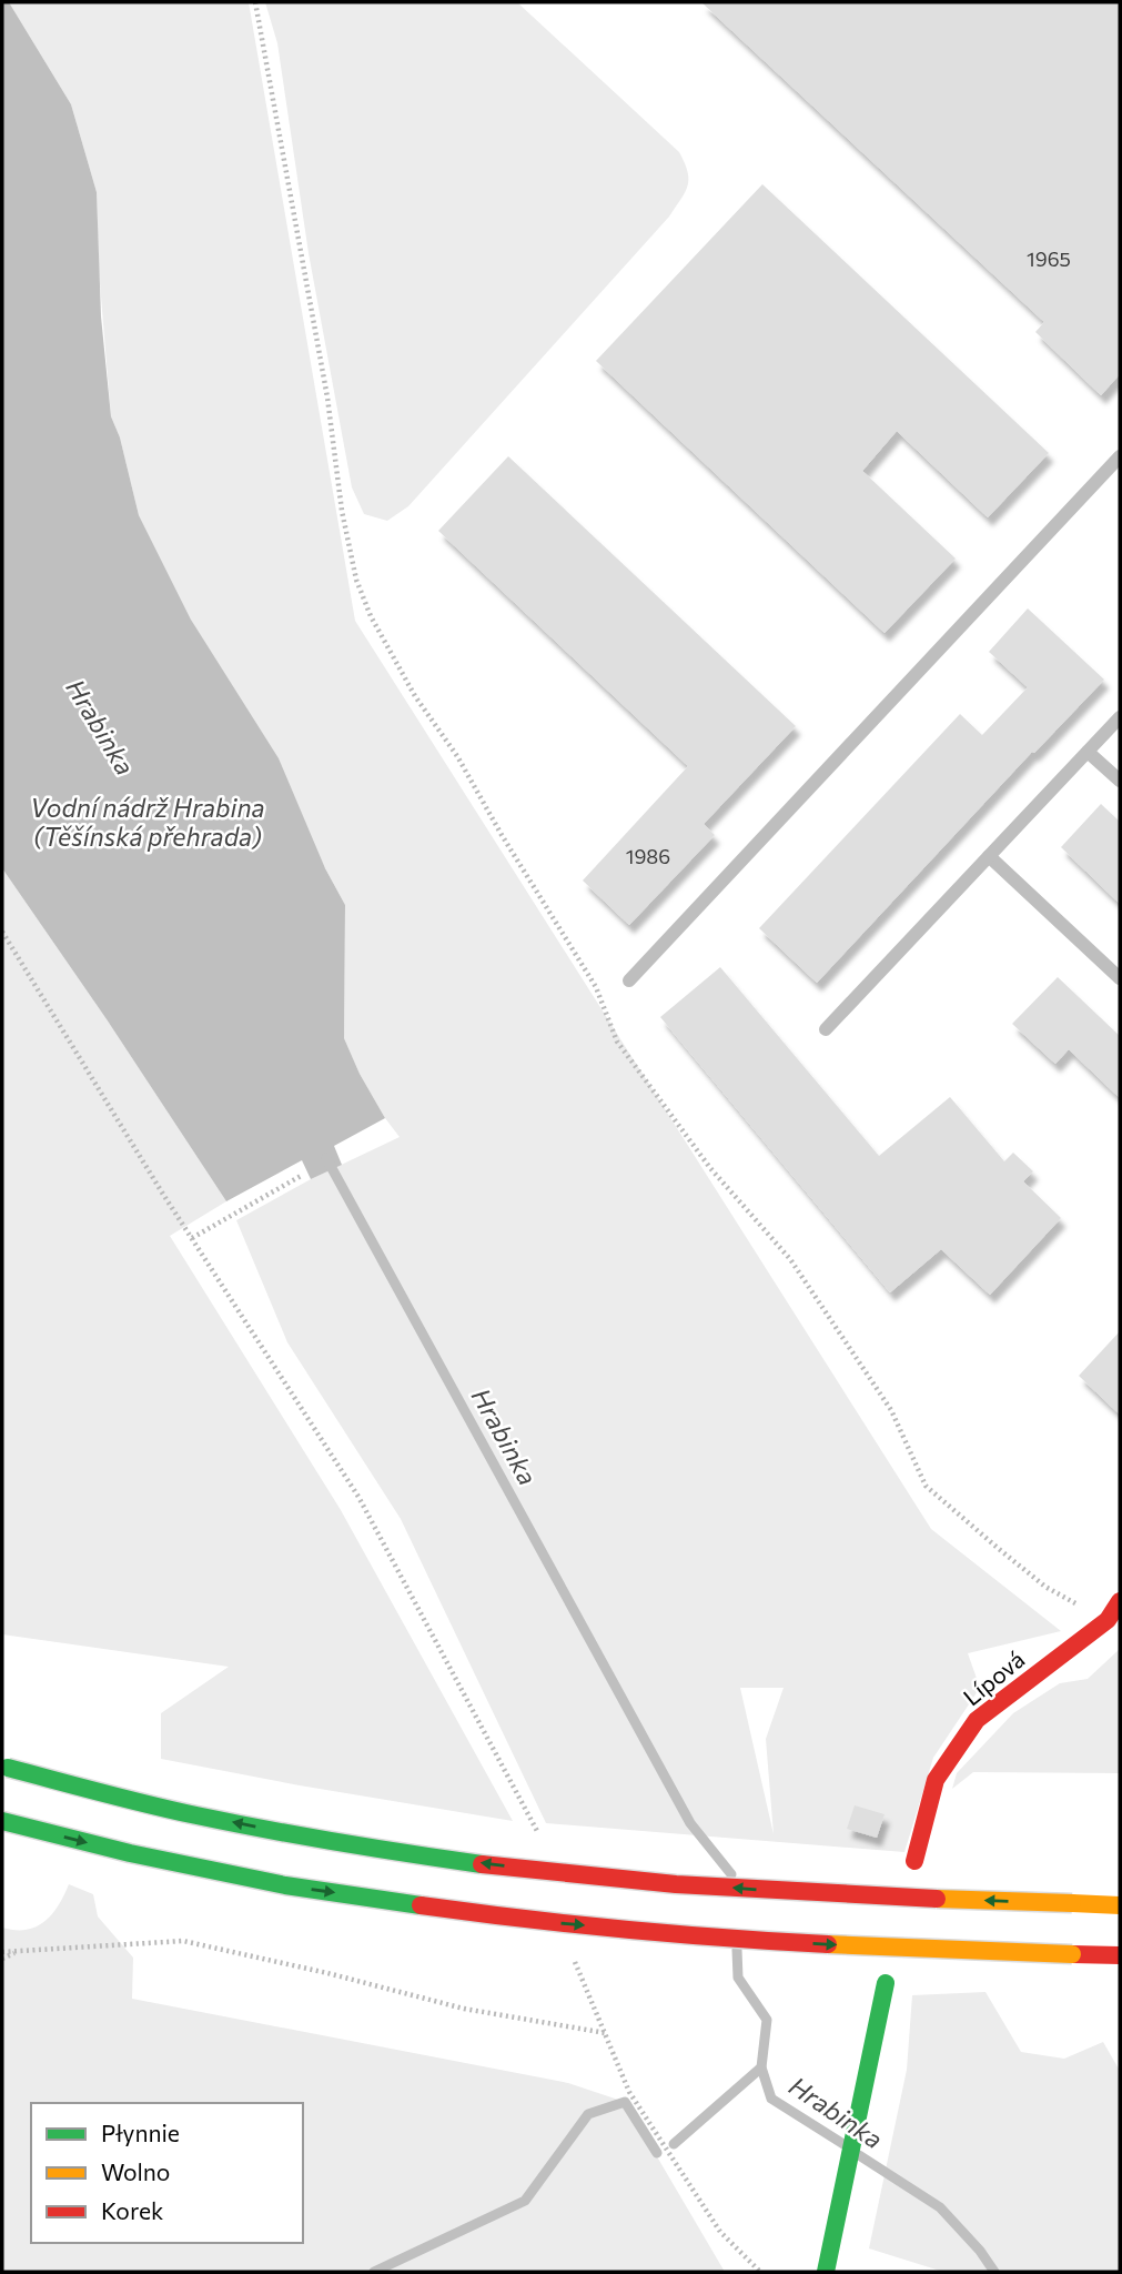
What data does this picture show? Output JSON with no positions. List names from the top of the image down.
{
  "streets": {
    "main road": ["Lípová"]
  },
  "water": ["Hrabinka", "Vodní nádrž Hrabina (Těšínská přehrada)"],
  "house_numbers": ["1965", "1986"],
  "legend": ["Płynnie", "Wolno", "Korek"]
}
